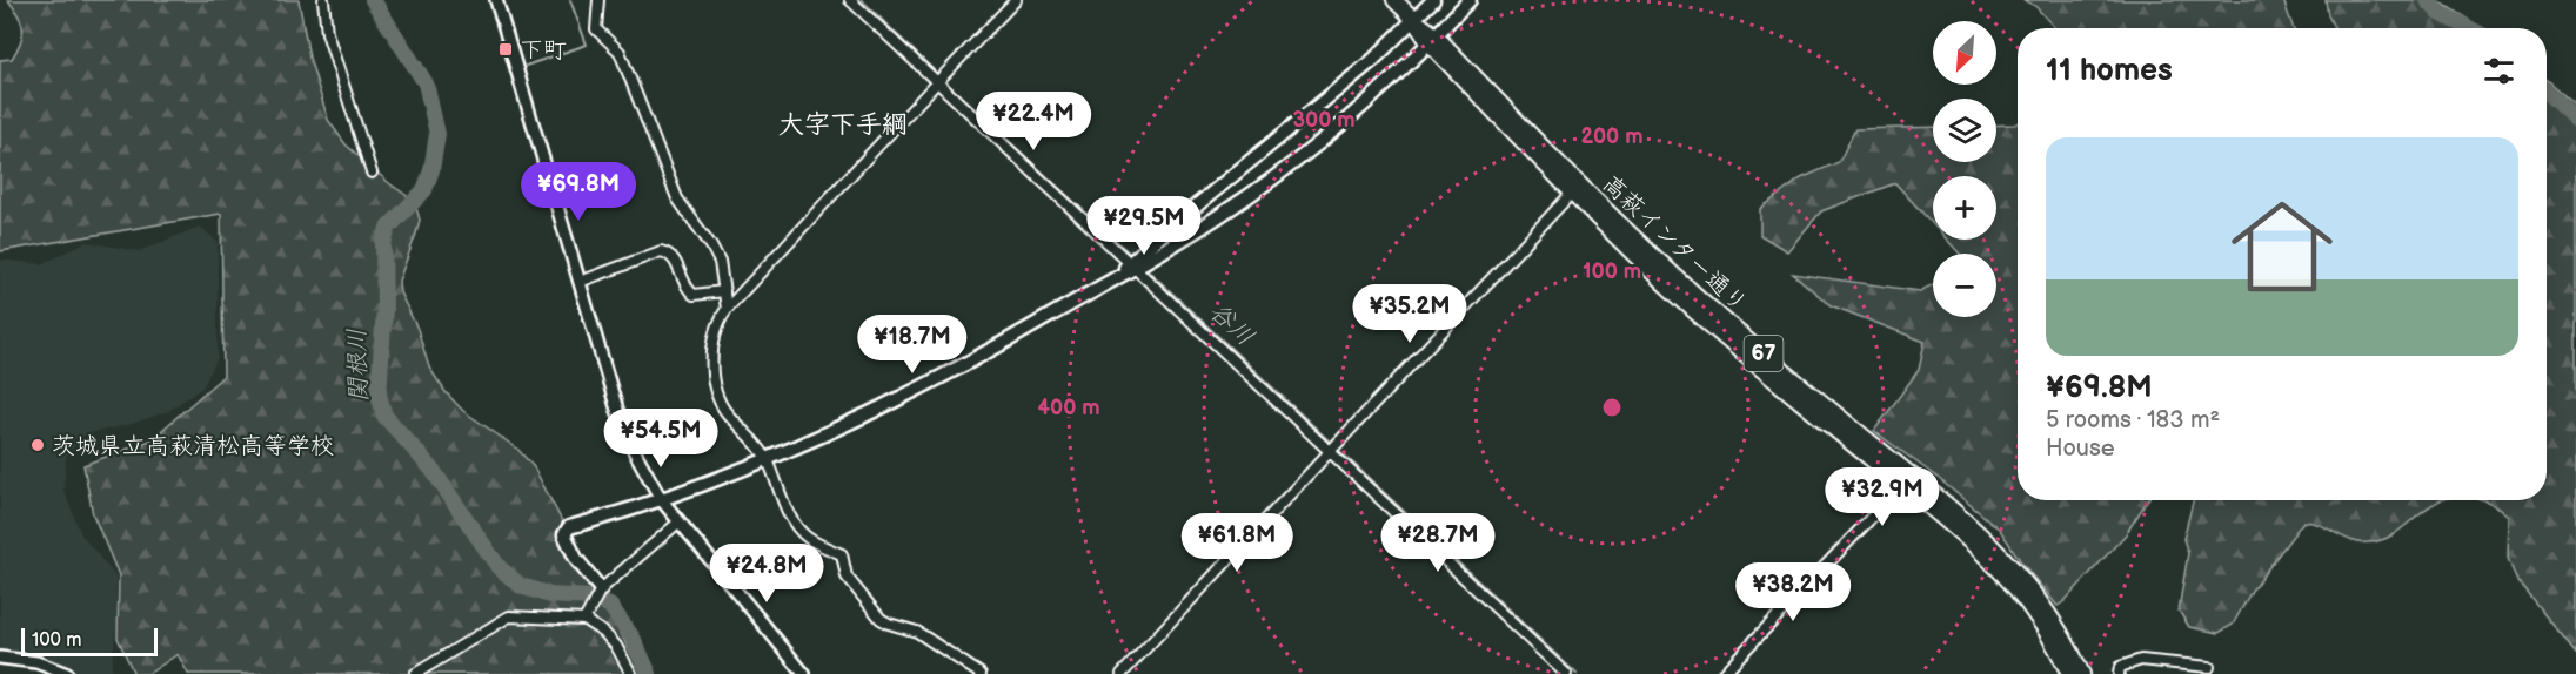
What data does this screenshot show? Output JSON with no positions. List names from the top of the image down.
{
  "streets": {
    "main road": ["高萩インター通り", "67"]
  },
  "districts": ["大字下手綱"],
  "water": ["谷川", "関根川"],
  "places": {
    "transit": ["下町"],
    "other": ["茨城県立高萩清松高等学校"]
  },
  "scale_bar": "100 m",
  "north": "bottom left",
  "page": {
    "map_buttons": ["+", "−"],
    "heading": "11 homes",
    "price": [
      "¥22.4M",
      "¥69.8M",
      "¥29.5M",
      "¥35.2M",
      "¥18.7M",
      "¥54.5M",
      "¥32.9M",
      "¥61.8M",
      "¥28.7M",
      "¥24.8M",
      "¥38.2M"
    ],
    "list": [
      {
        "name": "¥69.8M",
        "note": "5 rooms · 183 m² · House"
      }
    ],
    "scale": "100 m"
  },
  "rings": [
    "300 m",
    "200 m",
    "100 m",
    "400 m"
  ]
}
